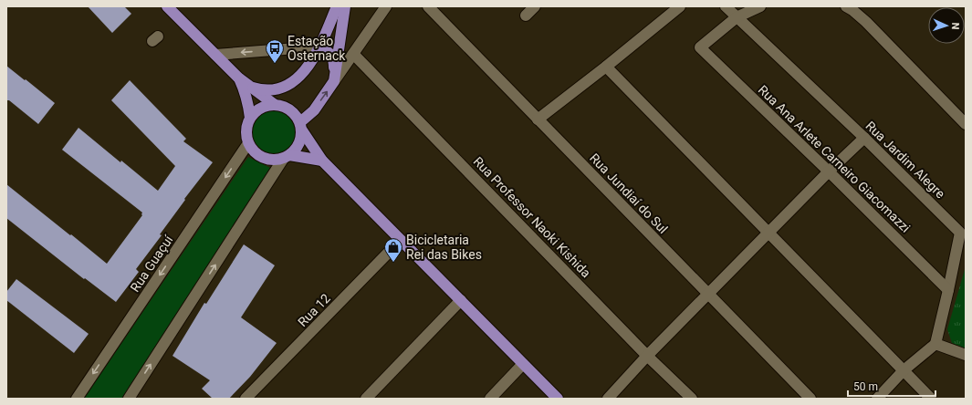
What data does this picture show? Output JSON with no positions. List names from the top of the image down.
{
  "streets": {
    "street": [
      "Rua Ana Arlete Carneiro Giacomazzi",
      "Rua Jardim Alegre",
      "Rua Jundiaí do Sul",
      "Rua Professor Naoki Kishida",
      "Rua Guaçuí",
      "Rua 12"
    ]
  },
  "crossings": [
    ["Rua Ana Arlete Carneiro Giacomazzi", "Rua Jardim Alegre"]
  ],
  "places": {
    "bus stop": ["Estação Osternack"],
    "shop": ["Bicicletaria Rei das Bikes"]
  },
  "scale_bar": "50 m",
  "north": "right"
}
